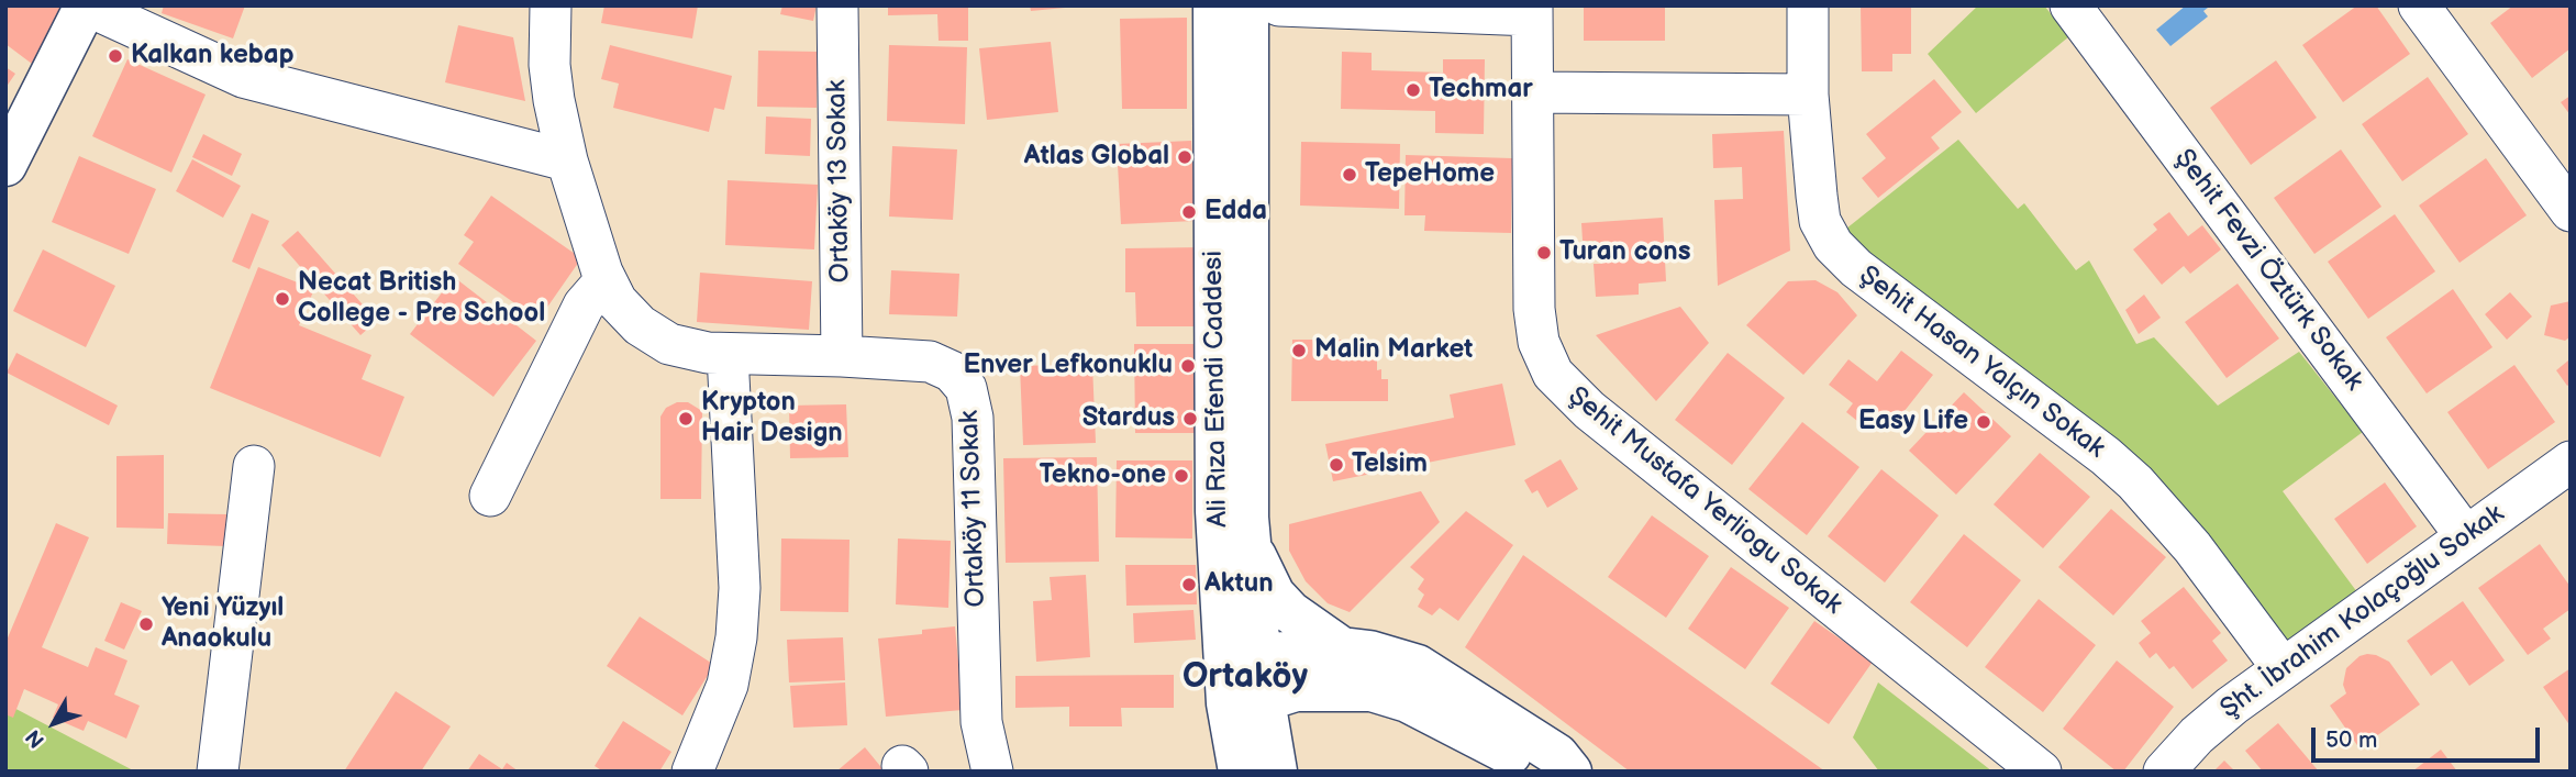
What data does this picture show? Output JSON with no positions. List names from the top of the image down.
{
  "streets": {
    "main road": ["Ali Rıza Efendi Caddesi"],
    "street": [
      "Ortaköy 13 Sokak",
      "Şehit Fevzi Öztürk Sokak",
      "Şehit Hasan Yalçın Sokak",
      "Şehit Mustafa Yerliogu Sokak",
      "Ortaköy 11 Sokak",
      "Şht. İbrahim Kolaçoğlu Sokak"
    ]
  },
  "crossings": [
    ["Ortaköy 13 Sokak", "Ortaköy 11 Sokak"],
    ["Şehit Fevzi Öztürk Sokak", "Şht. İbrahim Kolaçoğlu Sokak"],
    ["Şehit Hasan Yalçın Sokak", "Şht. İbrahim Kolaçoğlu Sokak"]
  ],
  "districts": ["Ortaköy"],
  "places": [
    "Kalkan kebap",
    "Techmar",
    "Atlas Global",
    "TepeHome",
    "Edda",
    "Turan cons",
    "Necat British College - Pre School",
    "Malin Market",
    "Enver Lefkonuklu",
    "Krypton Hair Design",
    "Stardus",
    "Easy Life",
    "Telsim",
    "Tekno-one",
    "Aktun",
    "Yeni Yüzyıl Anaokulu"
  ],
  "scale_bar": "50 m",
  "north": "bottom left"
}
